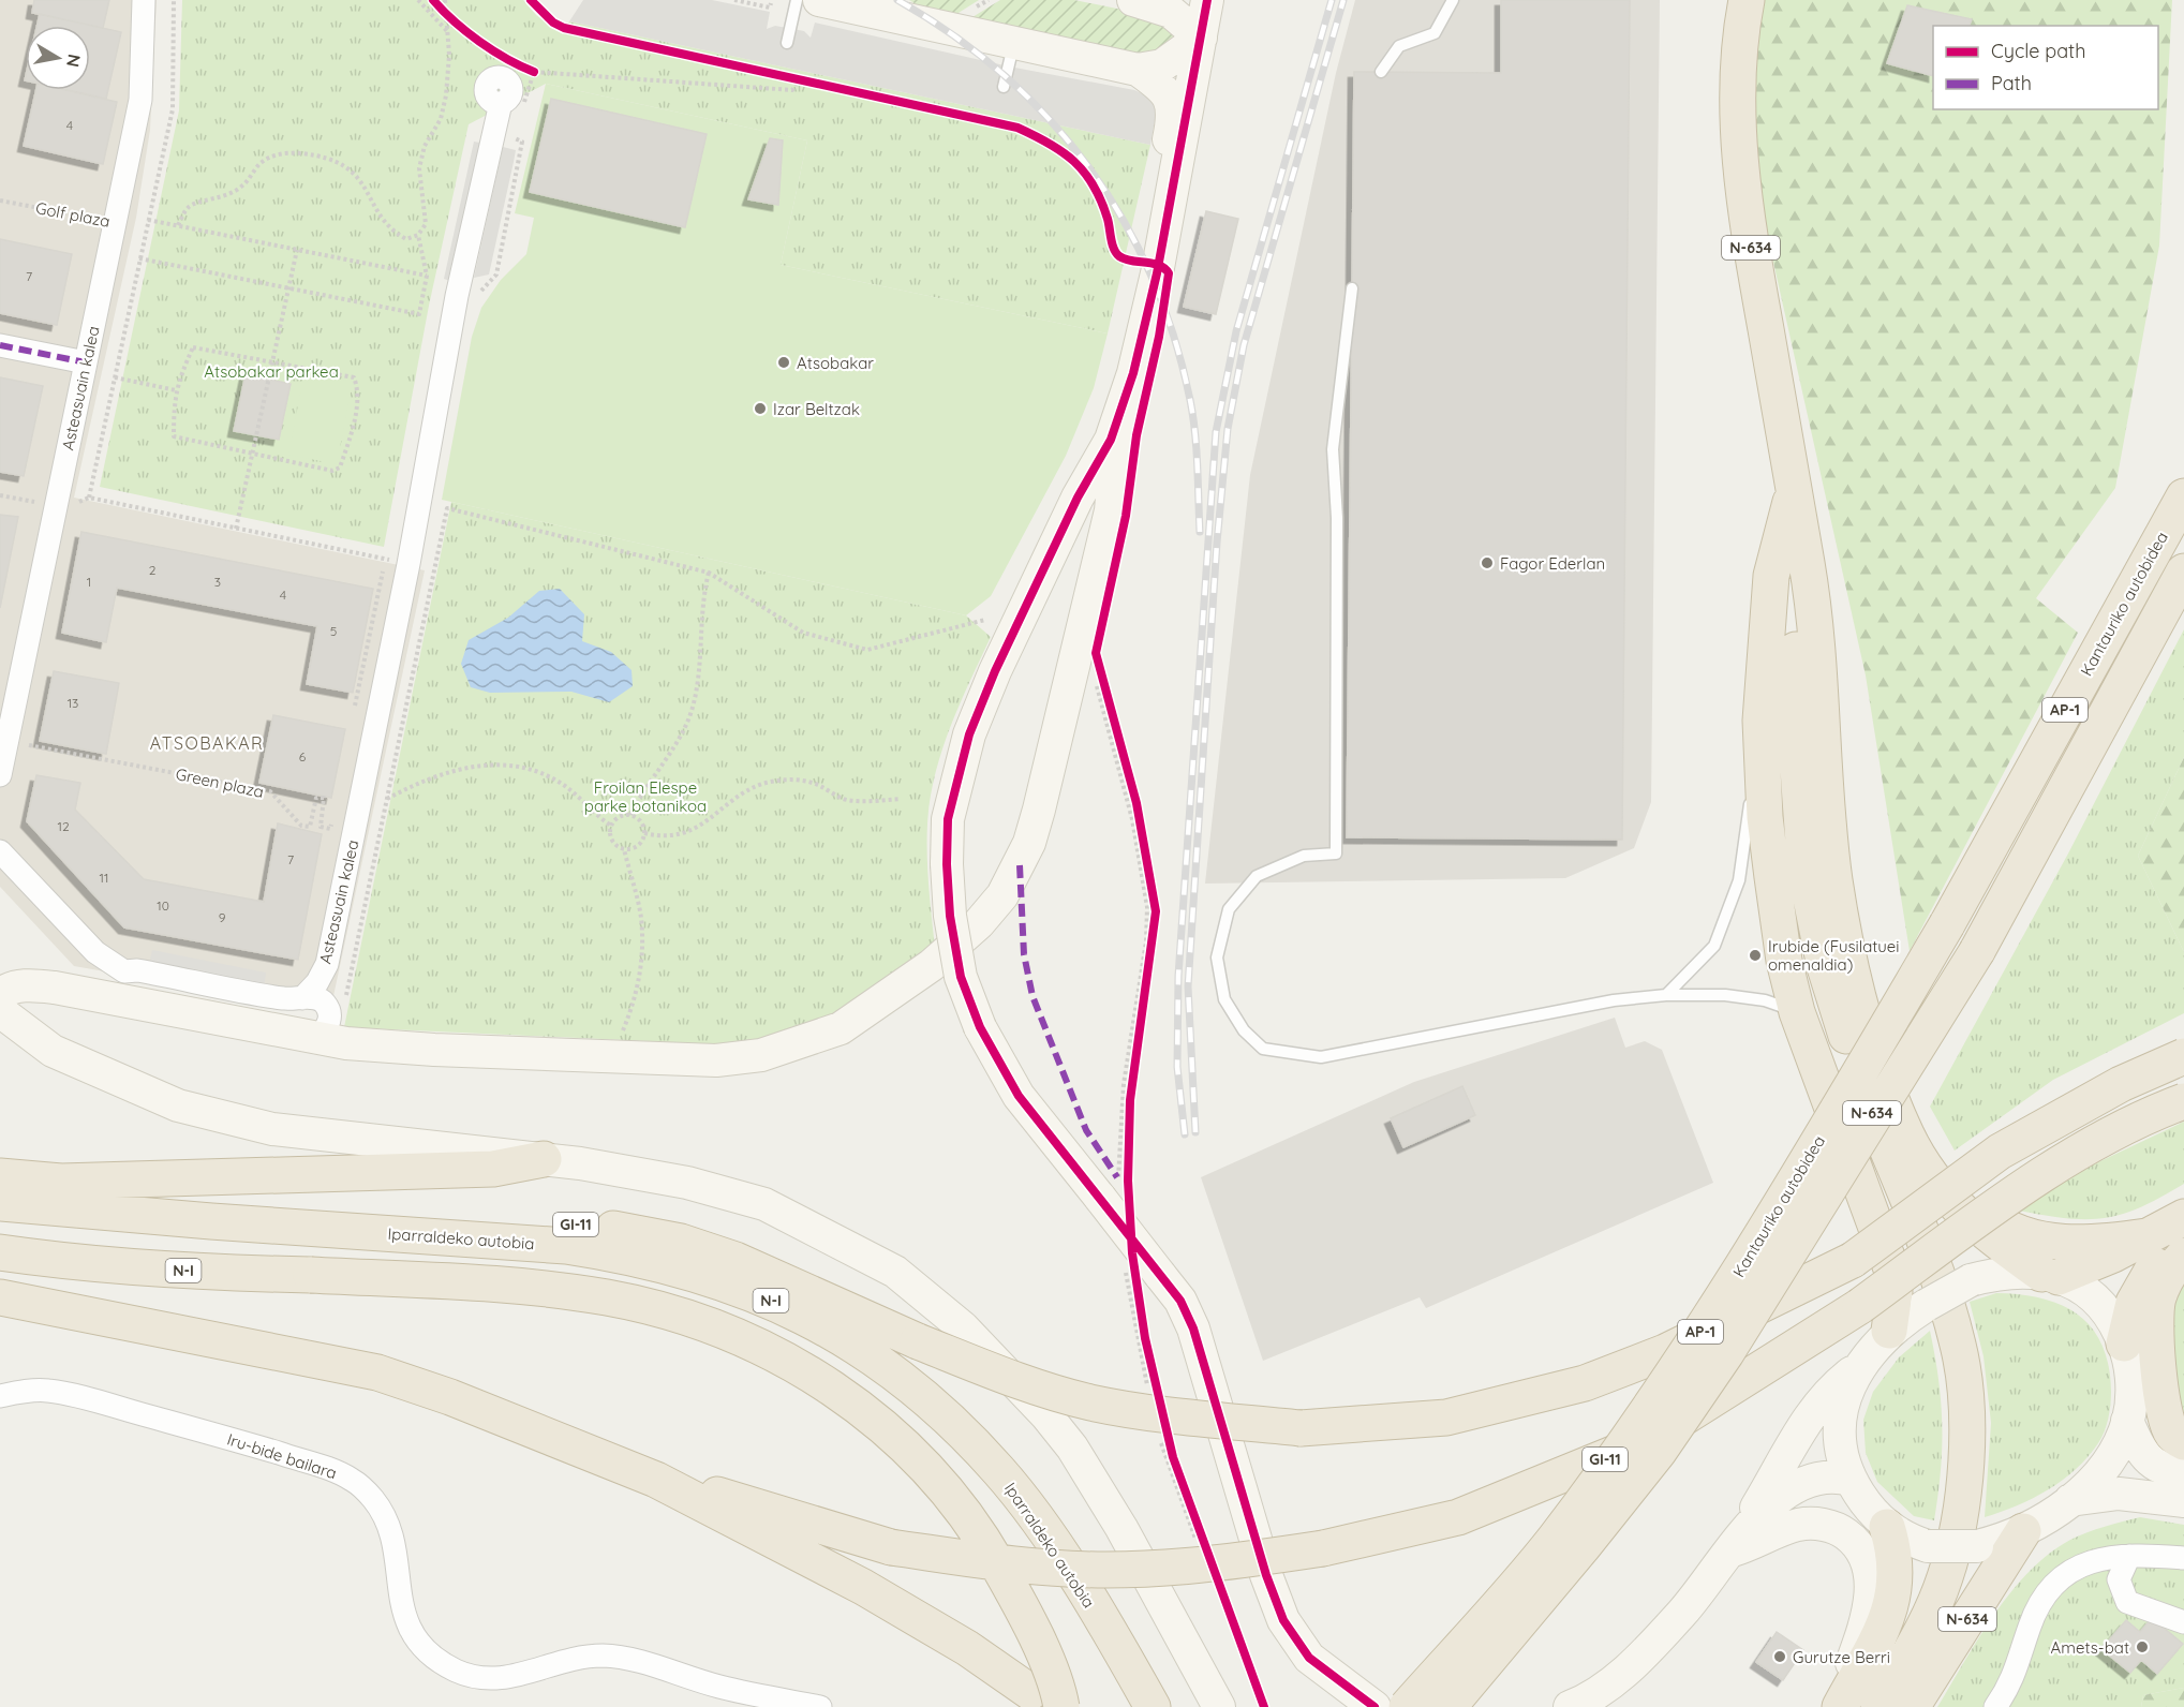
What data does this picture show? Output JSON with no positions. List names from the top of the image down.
{
  "streets": {
    "highway": [
      "N-634",
      "Kantauriko autobidea",
      "AP-1",
      "GI-11",
      "Iparraldeko autobia",
      "N-I"
    ],
    "street": ["Asteasuain kalea", "Iru-bide bailara"],
    "path": ["Golf plaza", "Green plaza"]
  },
  "crossings": [
    ["Golf plaza", "Asteasuain kalea"],
    ["GI-11", "Iparraldeko autobia"]
  ],
  "districts": ["ATSOBAKAR"],
  "parks": ["Atsobakar parkea", "Froilan Elespe parke botanikoa"],
  "places": [
    "Atsobakar",
    "Izar Beltzak",
    "Fagor Ederlan",
    "Irubide (Fusilatuei omenaldia)",
    "Amets-bat",
    "Gurutze Berri"
  ],
  "house_numbers": [
    "4",
    "7",
    "2",
    "1",
    "3",
    "4",
    "5",
    "13",
    "6",
    "12",
    "7",
    "11",
    "10",
    "9"
  ],
  "legend": ["Cycle path", "Path"],
  "north": "right"
}
